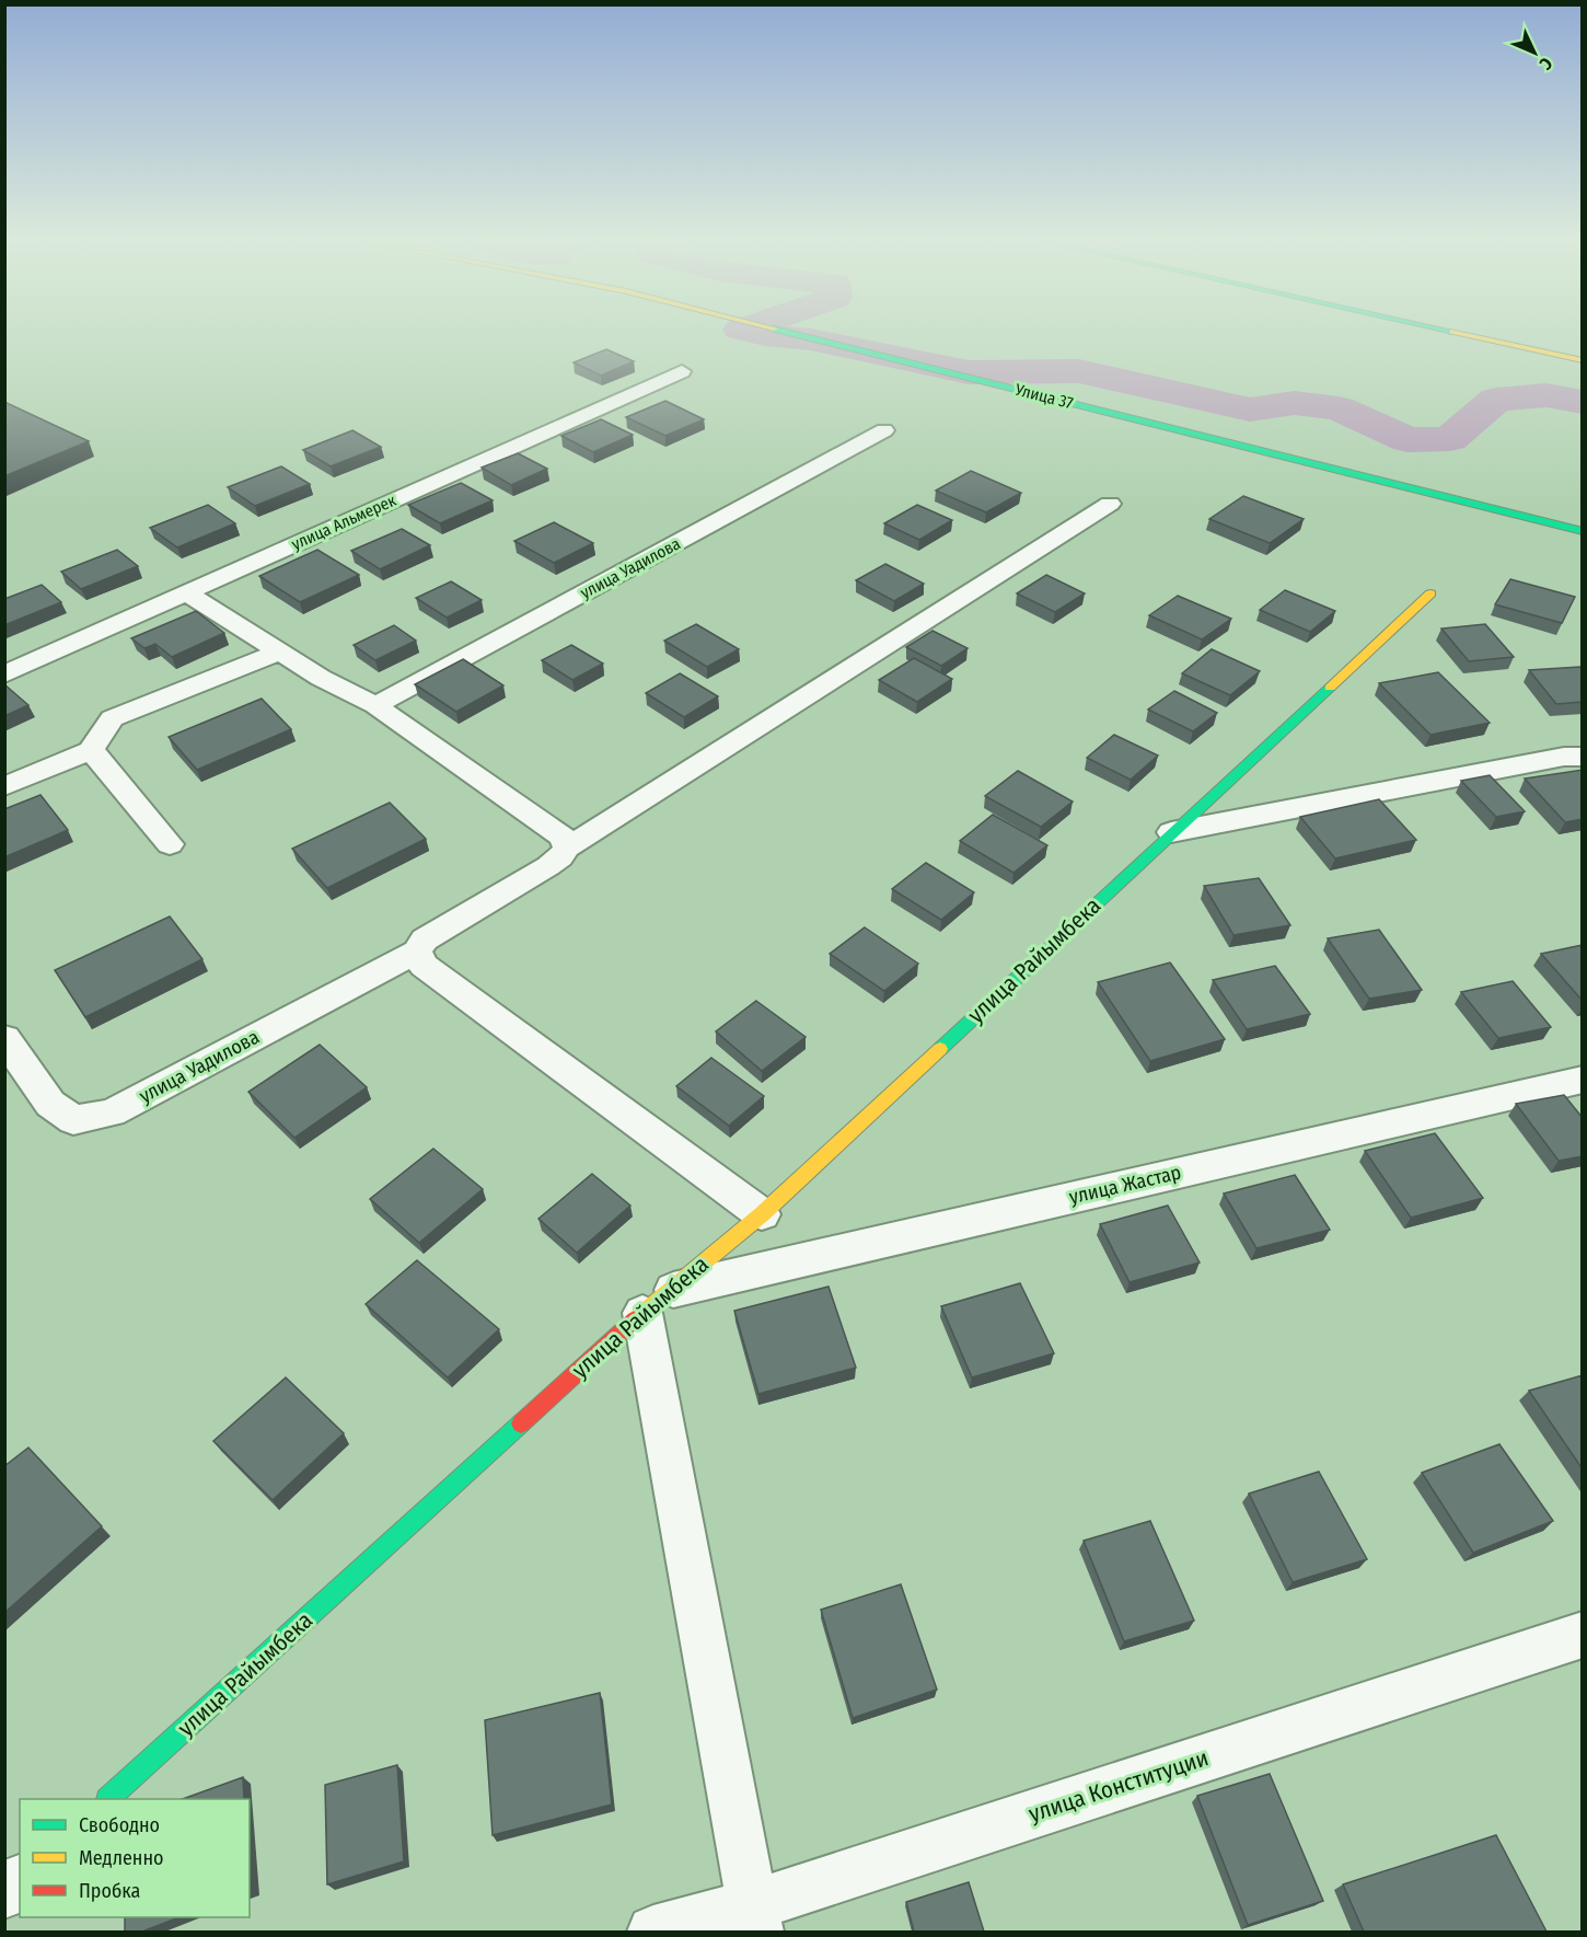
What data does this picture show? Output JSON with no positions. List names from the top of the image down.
{
  "streets": {
    "main road": ["Улица 37", "улица Райымбека"],
    "street": [
      "улица Альмерек",
      "улица Уадилова",
      "улица Жастар",
      "улица Конституции"
    ]
  },
  "crossings": [
    ["улица Райымбека", "улица Жастар"]
  ],
  "legend": ["Свободно", "Медленно", "Пробка"],
  "north": "bottom right"
}
